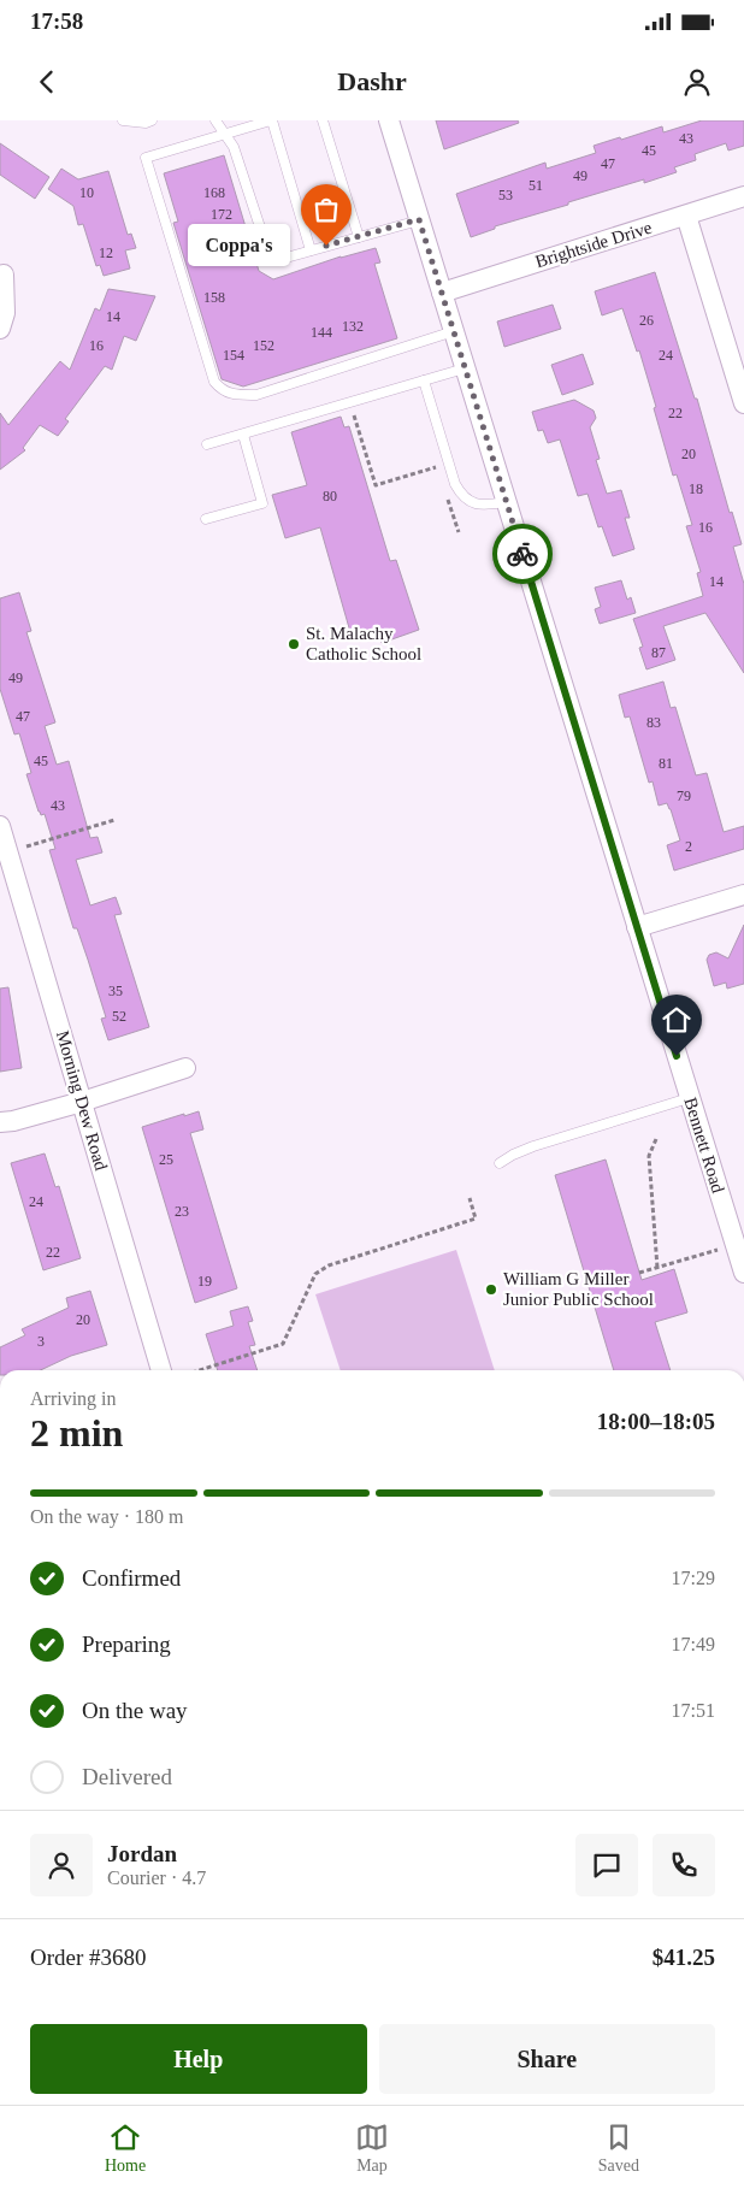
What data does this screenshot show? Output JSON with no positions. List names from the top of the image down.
{
  "streets": {
    "street": ["Brightside Drive", "Morning Dew Road", "Bennett Road"]
  },
  "crossings": [
    ["Brightside Drive", "Bennett Road"]
  ],
  "places": ["Coppa's", "St. Malachy Catholic School", "William G Miller Junior Public School"],
  "house_numbers": [
    "43",
    "45",
    "47",
    "49",
    "51",
    "10",
    "168",
    "53",
    "172",
    "12",
    "158",
    "14",
    "26",
    "132",
    "144",
    "16",
    "152",
    "154",
    "24",
    "22",
    "20",
    "18",
    "80",
    "16",
    "14",
    "87",
    "49",
    "47",
    "83",
    "45",
    "81",
    "79",
    "43",
    "2",
    "35",
    "52",
    "25",
    "24",
    "23",
    "22",
    "19",
    "20",
    "3"
  ],
  "page": {
    "status": "17:58",
    "header": "Dashr",
    "bubble": "Coppa's",
    "heading": ["2 min", "Arriving in", "18:00–18:05"],
    "panel": [
      "Jordan",
      "Courier · 4.7",
      "Order #3680",
      "$41.25"
    ],
    "bar": "On the way · 180 m",
    "list": [
      ["Confirmed", "17:29"],
      ["Preparing", "17:49"],
      ["On the way", "17:51"],
      "Delivered"
    ],
    "buttons": ["Help", "Share"],
    "tabs": ["Home", "Map", "Saved"]
  }
}
